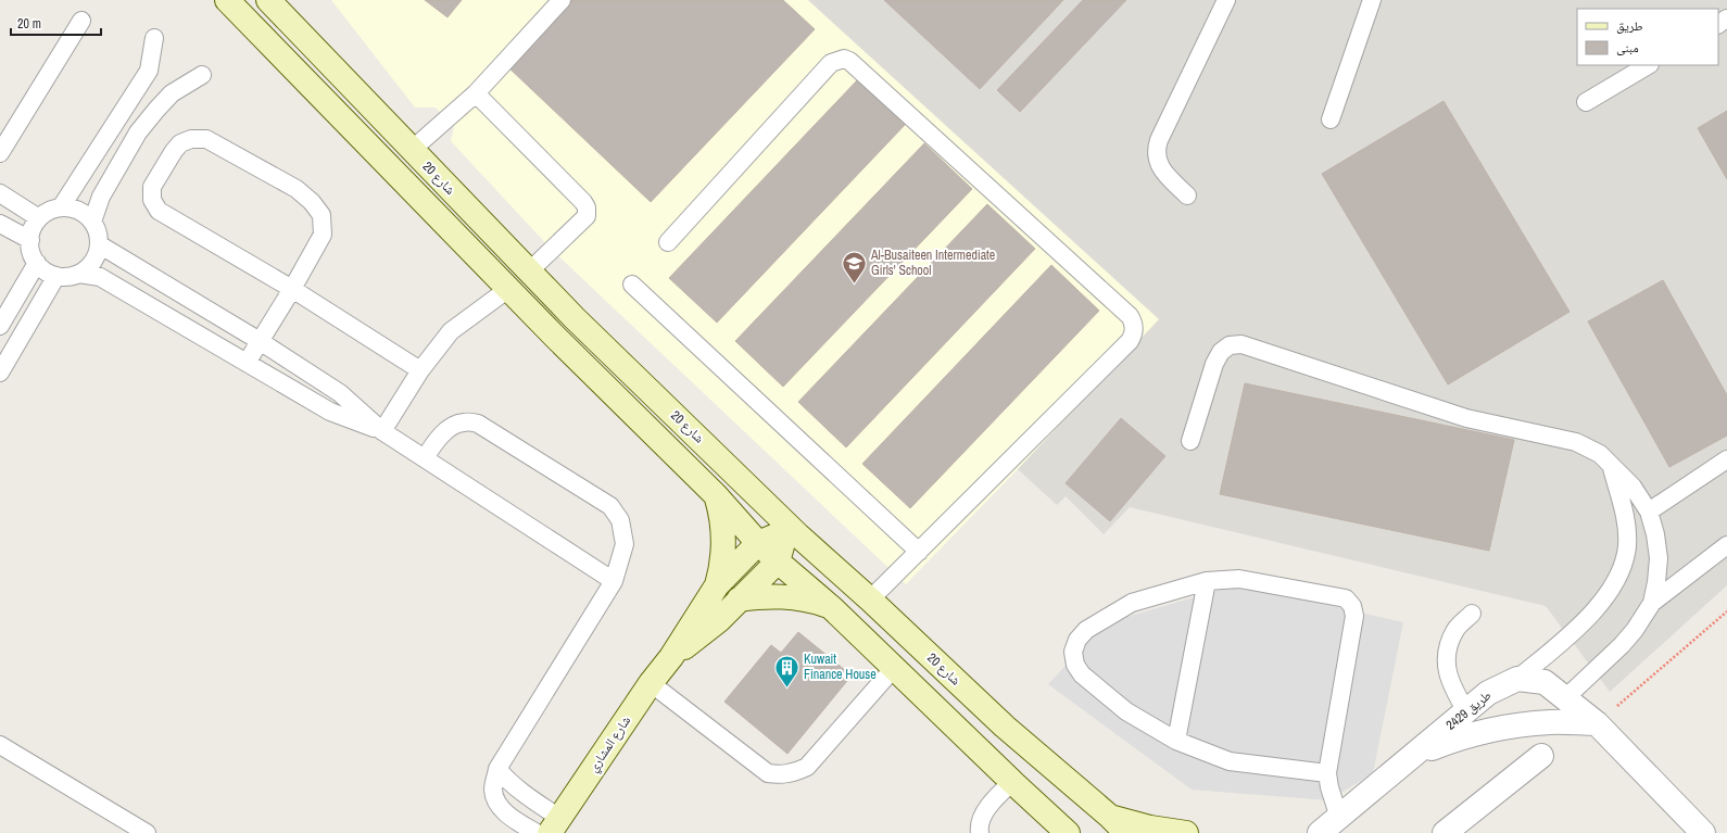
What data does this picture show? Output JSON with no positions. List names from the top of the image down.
{
  "streets": {
    "main road": ["شارع 20", "شارع المشاري"],
    "street": ["طريق 2429"]
  },
  "crossings": [
    ["شارع 20", "شارع المشاري"]
  ],
  "places": {
    "school or university": ["Al-Busaiteen Intermediate Girls' School"],
    "building": ["Kuwait Finance House"]
  },
  "legend": ["طريق", "مبنى"],
  "scale_bar": "20 m"
}
